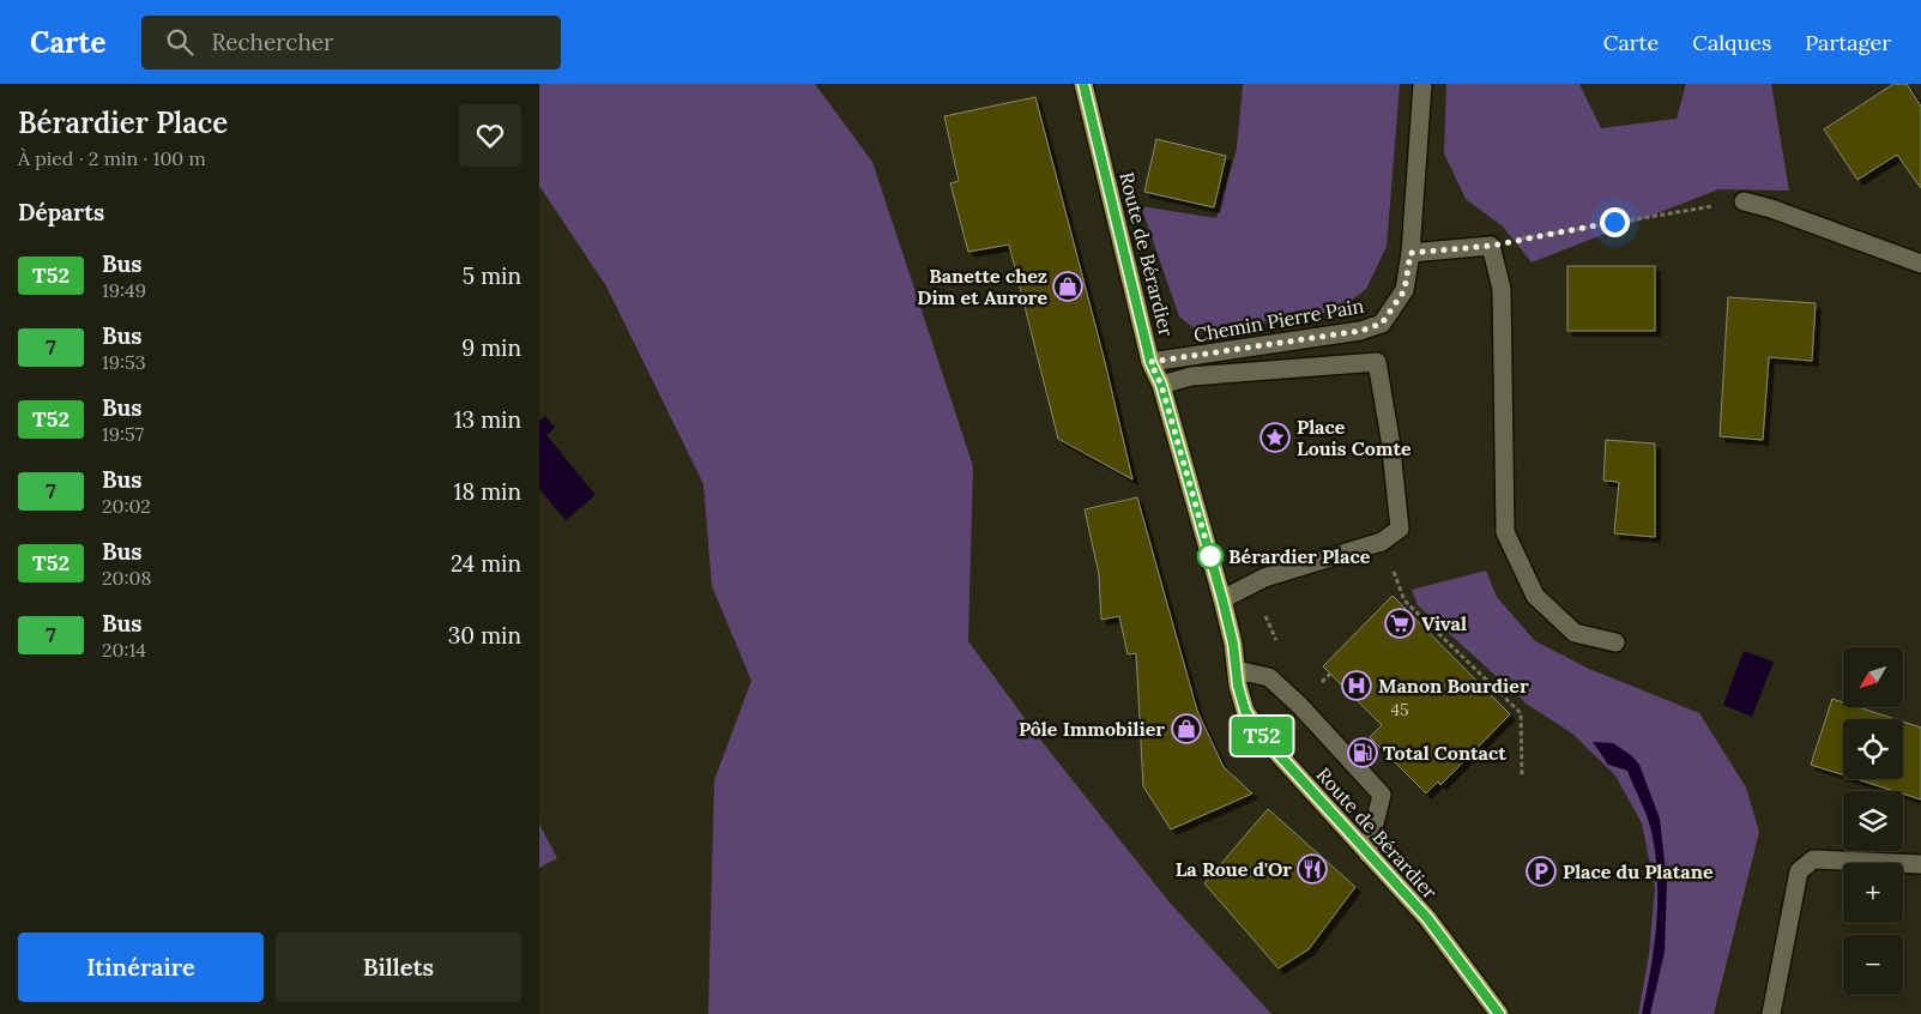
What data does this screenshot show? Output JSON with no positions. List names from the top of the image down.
{
  "streets": {
    "main road": ["Route de Bérardier"],
    "street": ["Chemin Pierre Pain"]
  },
  "crossings": [
    ["Route de Bérardier", "Chemin Pierre Pain"]
  ],
  "places": {
    "shop": ["Banette chez Dim et Aurore", "Pôle Immobilier"],
    "place": ["Place Louis Comte"],
    "other": ["Bérardier Place"],
    "supermarket": ["Vival"],
    "hospital": ["Manon Bourdier"],
    "fuel station": ["Total Contact"],
    "restaurant": ["La Roue d'Or"],
    "parking": ["Place du Platane"]
  },
  "lines": ["bus line T52"],
  "house_numbers": ["45"],
  "north": "bottom left",
  "page": {
    "header": "Carte",
    "search": "Rechercher",
    "nav": ["Carte", "Calques", "Partager"],
    "heading": [
      ["Bérardier Place", "À pied · 2 min · 100 m"],
      "Départs"
    ],
    "on_map": "T52",
    "list": [
      {
        "mark": "T52",
        "name": "Bus",
        "note": "19:49",
        "value": "5 min"
      },
      {
        "mark": "7",
        "name": "Bus",
        "note": "19:53",
        "value": "9 min"
      },
      {
        "mark": "T52",
        "name": "Bus",
        "note": "19:57",
        "value": "13 min"
      },
      {
        "mark": "7",
        "name": "Bus",
        "note": "20:02",
        "value": "18 min"
      },
      {
        "mark": "T52",
        "name": "Bus",
        "note": "20:08",
        "value": "24 min"
      },
      {
        "mark": "7",
        "name": "Bus",
        "note": "20:14",
        "value": "30 min"
      }
    ],
    "map_buttons": ["+", "−"],
    "buttons": ["Itinéraire", "Billets"]
  }
}
